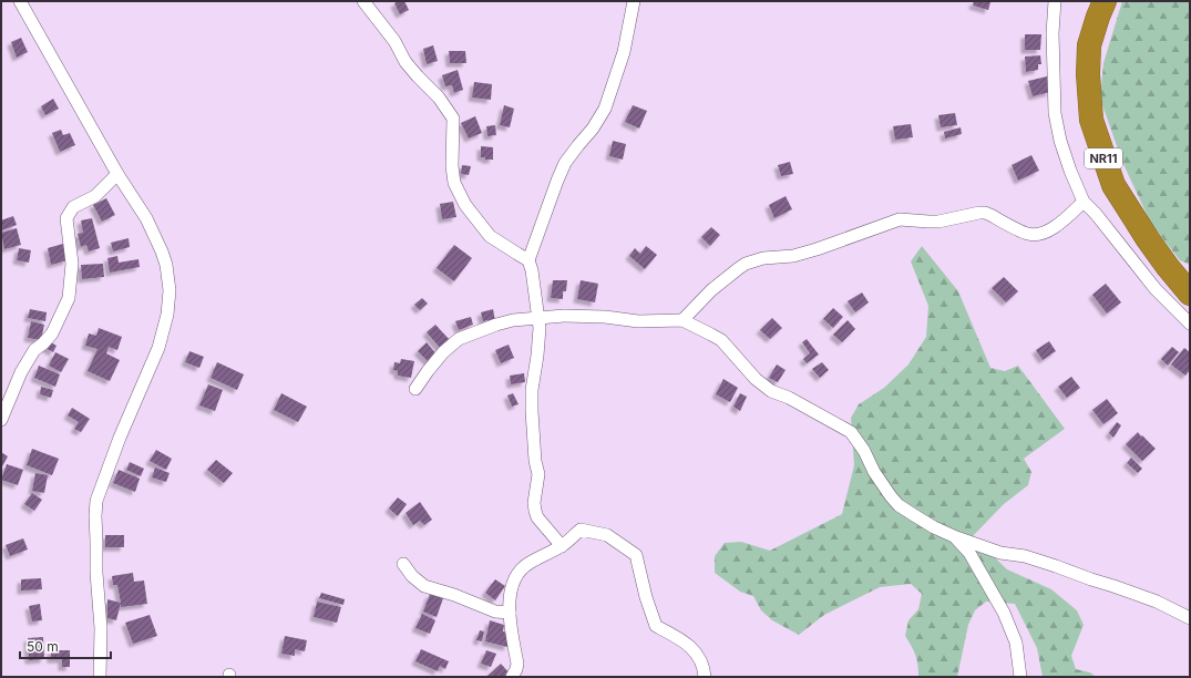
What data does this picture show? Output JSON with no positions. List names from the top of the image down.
{
  "streets": {
    "highway": ["NR11"]
  },
  "scale_bar": "50 m"
}
